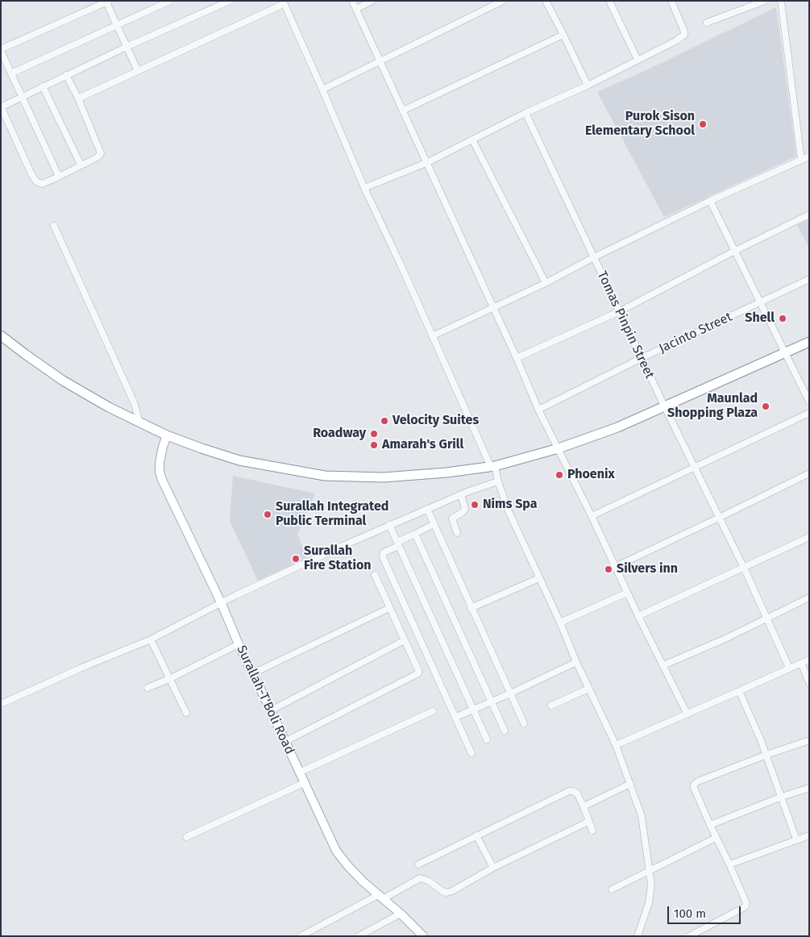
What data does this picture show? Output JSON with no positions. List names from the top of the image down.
{
  "streets": {
    "main road": ["Surallah-T'Boli Road"],
    "street": ["Tomas Pinpin Street", "Jacinto Street"]
  },
  "crossings": [
    ["Tomas Pinpin Street", "Jacinto Street"]
  ],
  "places": [
    "Purok Sison Elementary School",
    "Shell",
    "Maunlad Shopping Plaza",
    "Velocity Suites",
    "Roadway",
    "Amarah's Grill",
    "Phoenix",
    "Nims Spa",
    "Surallah Integrated Public Terminal",
    "Surallah Fire Station",
    "Silvers inn"
  ],
  "scale_bar": "100 m"
}
